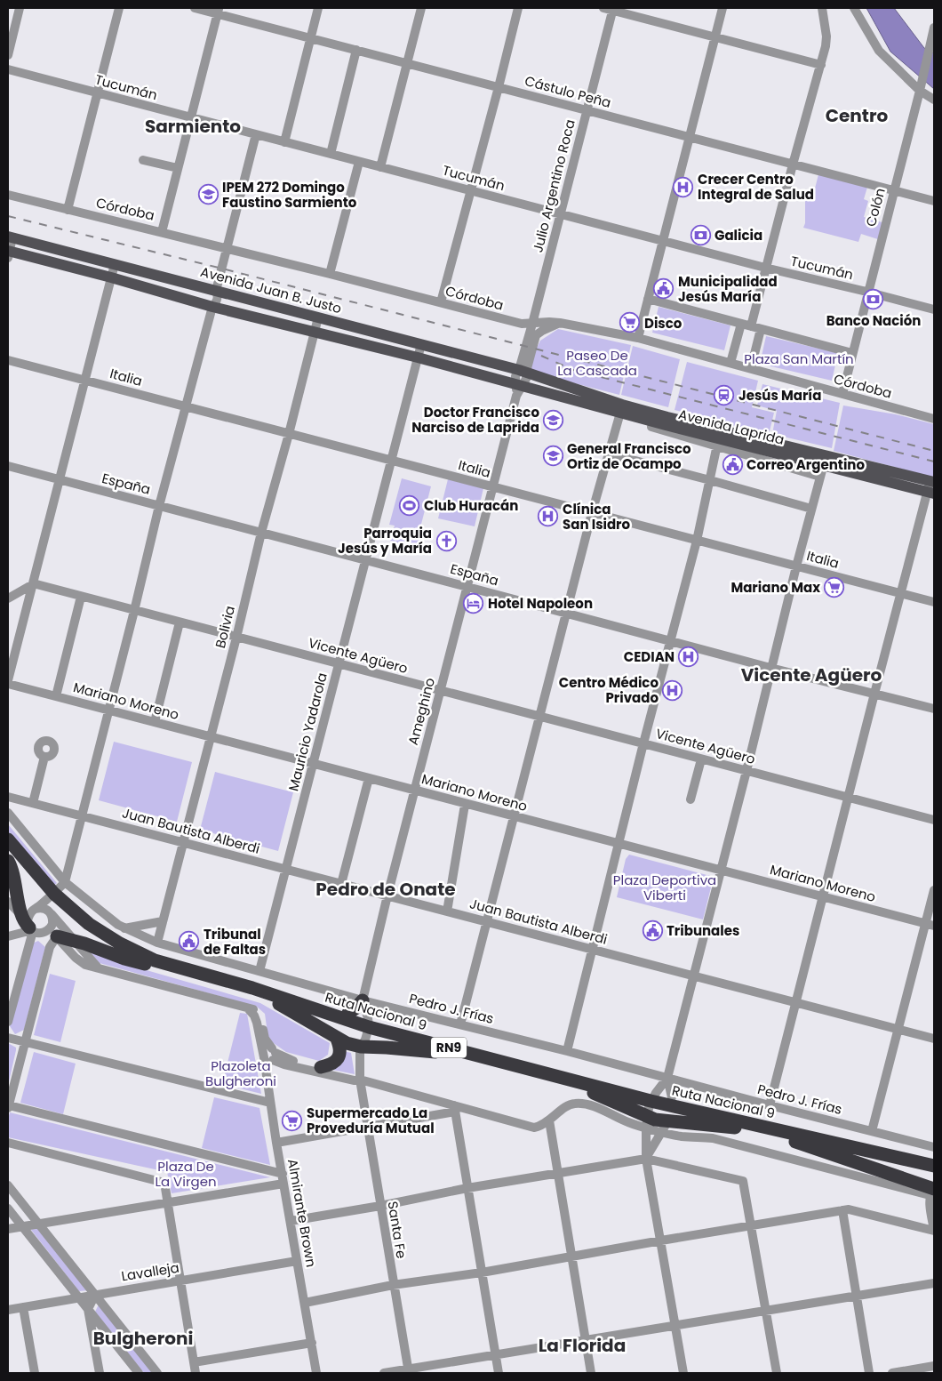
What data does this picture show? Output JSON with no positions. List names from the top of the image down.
{
  "streets": {
    "highway": ["Ruta Nacional 9", "RN9"],
    "main road": ["Avenida Juan B. Justo", "Avenida Laprida"],
    "street": [
      "Tucumán",
      "Cástulo Peña",
      "Julio Argentino Roca",
      "Colón",
      "Córdoba",
      "Italia",
      "España",
      "Bolivia",
      "Vicente Agüero",
      "Mariano Moreno",
      "Ameghino",
      "Mauricio Yadarola",
      "Juan Bautista Alberdi",
      "Pedro J. Frías",
      "Almirante Brown",
      "Santa Fe",
      "Lavalleja"
    ]
  },
  "crossings": [
    ["Tucumán", "Julio Argentino Roca"],
    ["Tucumán", "Colón"],
    ["Cástulo Peña", "Julio Argentino Roca"],
    ["Cástulo Peña", "Colón"],
    ["Julio Argentino Roca", "Córdoba"],
    ["Julio Argentino Roca", "Avenida Juan B. Justo"],
    ["Julio Argentino Roca", "Avenida Laprida"],
    ["Julio Argentino Roca", "Ameghino"],
    ["Colón", "Córdoba"],
    ["Avenida Juan B. Justo", "Avenida Laprida"],
    ["Avenida Juan B. Justo", "Bolivia"],
    ["Avenida Juan B. Justo", "Ameghino"],
    ["Avenida Juan B. Justo", "Mauricio Yadarola"],
    ["Italia", "Bolivia"],
    ["Italia", "Ameghino"],
    ["Italia", "Mauricio Yadarola"],
    ["Avenida Laprida", "Ameghino"],
    ["España", "Bolivia"],
    ["España", "Ameghino"],
    ["España", "Mauricio Yadarola"],
    ["Bolivia", "Vicente Agüero"],
    ["Bolivia", "Mariano Moreno"],
    ["Bolivia", "Juan Bautista Alberdi"],
    ["Bolivia", "Pedro J. Frías"],
    ["Vicente Agüero", "Ameghino"],
    ["Vicente Agüero", "Mauricio Yadarola"],
    ["Mariano Moreno", "Ameghino"],
    ["Mariano Moreno", "Mauricio Yadarola"],
    ["Ameghino", "Juan Bautista Alberdi"],
    ["Ameghino", "Pedro J. Frías"],
    ["Mauricio Yadarola", "Juan Bautista Alberdi"],
    ["Mauricio Yadarola", "Pedro J. Frías"],
    ["Ruta Nacional 9", "RN9"],
    ["Almirante Brown", "Lavalleja"]
  ],
  "districts": [
    "Centro",
    "Sarmiento",
    "Vicente Agüero",
    "Pedro de Onate",
    "Bulgheroni",
    "La Florida"
  ],
  "parks": [
    "Paseo De La Cascada",
    "Plaza San Martín",
    "Plaza Deportiva Viberti",
    "Plazoleta Bulgheroni",
    "Plaza De La Virgen"
  ],
  "places": {
    "hospital": [
      "Crecer Centro Integral de Salud",
      "Clínica San Isidro",
      "CEDIAN",
      "Centro Médico Privado"
    ],
    "school or university": ["IPEM 272 Domingo Faustino Sarmiento", "Doctor Francisco Narciso de Laprida", "General Francisco Ortiz de Ocampo"],
    "bank": ["Galicia", "Banco Nación"],
    "public building": [
      "Municipalidad Jesús María",
      "Correo Argentino",
      "Tribunales",
      "Tribunal de Faltas"
    ],
    "supermarket": ["Disco", "Mariano Max", "Supermercado La Proveduría Mutual"],
    "station": ["Jesús María"],
    "sports": ["Club Huracán"],
    "church": ["Parroquia Jesús y María"],
    "hotel": ["Hotel Napoleon"]
  }
}
